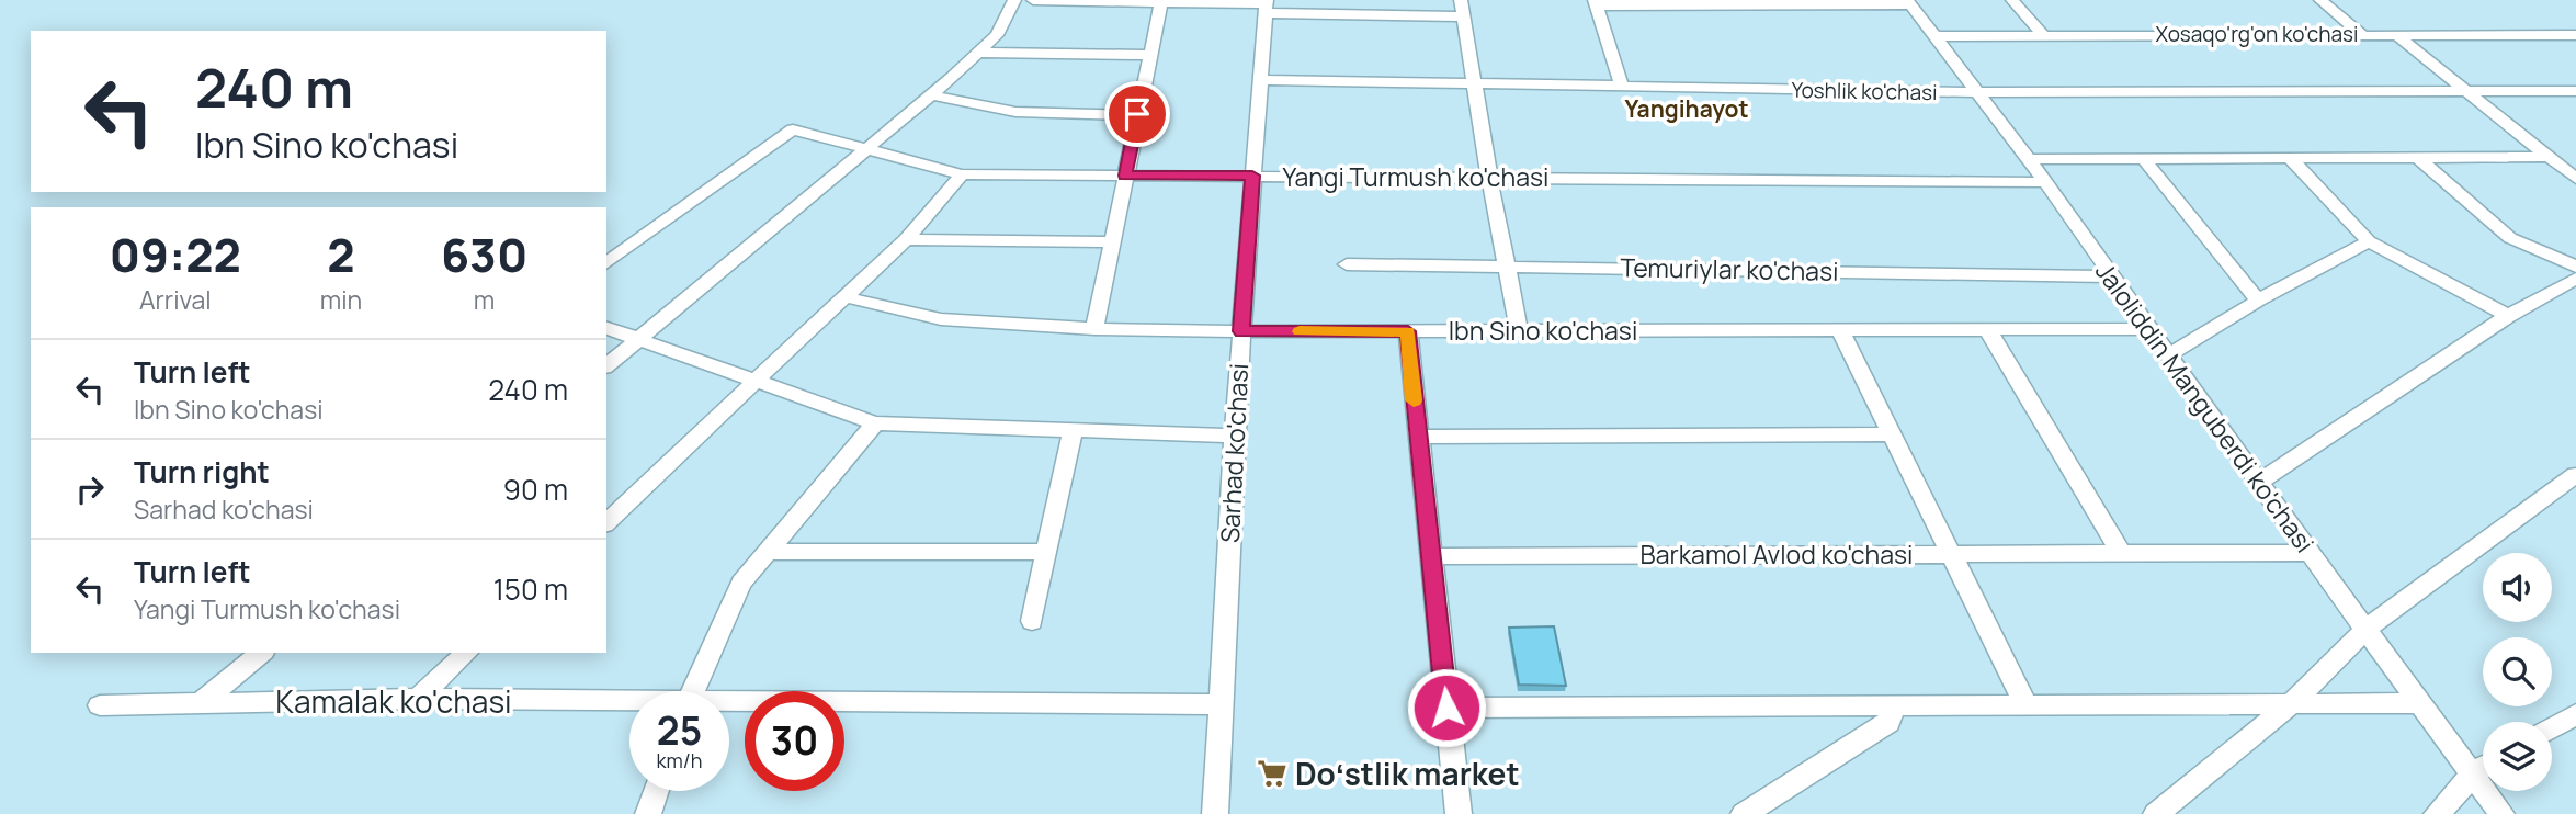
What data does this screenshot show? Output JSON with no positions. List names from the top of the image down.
{
  "streets": {
    "street": [
      "Xosaqo'rg'on ko'chasi",
      "Yoshlik ko'chasi",
      "Yangi Turmush ko'chasi",
      "Temuriylar ko'chasi",
      "Ibn Sino ko'chasi",
      "Jaloliddin Manguberdi ko'chasi",
      "Sarhad ko'chasi",
      "Barkamol Avlod ko'chasi",
      "Kamalak ko'chasi"
    ]
  },
  "crossings": [
    ["Xosaqo'rg'on ko'chasi", "Jaloliddin Manguberdi ko'chasi"],
    ["Yoshlik ko'chasi", "Jaloliddin Manguberdi ko'chasi"],
    ["Yoshlik ko'chasi", "Sarhad ko'chasi"],
    ["Yangi Turmush ko'chasi", "Jaloliddin Manguberdi ko'chasi"],
    ["Yangi Turmush ko'chasi", "Sarhad ko'chasi"],
    ["Temuriylar ko'chasi", "Jaloliddin Manguberdi ko'chasi"],
    ["Ibn Sino ko'chasi", "Jaloliddin Manguberdi ko'chasi"],
    ["Ibn Sino ko'chasi", "Sarhad ko'chasi"],
    ["Jaloliddin Manguberdi ko'chasi", "Barkamol Avlod ko'chasi"],
    ["Sarhad ko'chasi", "Kamalak ko'chasi"]
  ],
  "districts": ["Yangihayot"],
  "places": {
    "supermarket": ["Doʻstlik market"]
  },
  "page": {
    "turn": ["240 m", "Ibn Sino ko'chasi"],
    "eta": [
      "09:22",
      "Arrival",
      "2",
      "min",
      "630",
      "m"
    ],
    "list": [
      {
        "name": "Turn left",
        "note": "Ibn Sino ko'chasi",
        "value": "240 m"
      },
      {
        "name": "Turn right",
        "note": "Sarhad ko'chasi",
        "value": "90 m"
      },
      {
        "name": "Turn left",
        "note": "Yangi Turmush ko'chasi",
        "value": "150 m"
      }
    ],
    "speed": "25 km/h",
    "limit": "30"
  }
}
